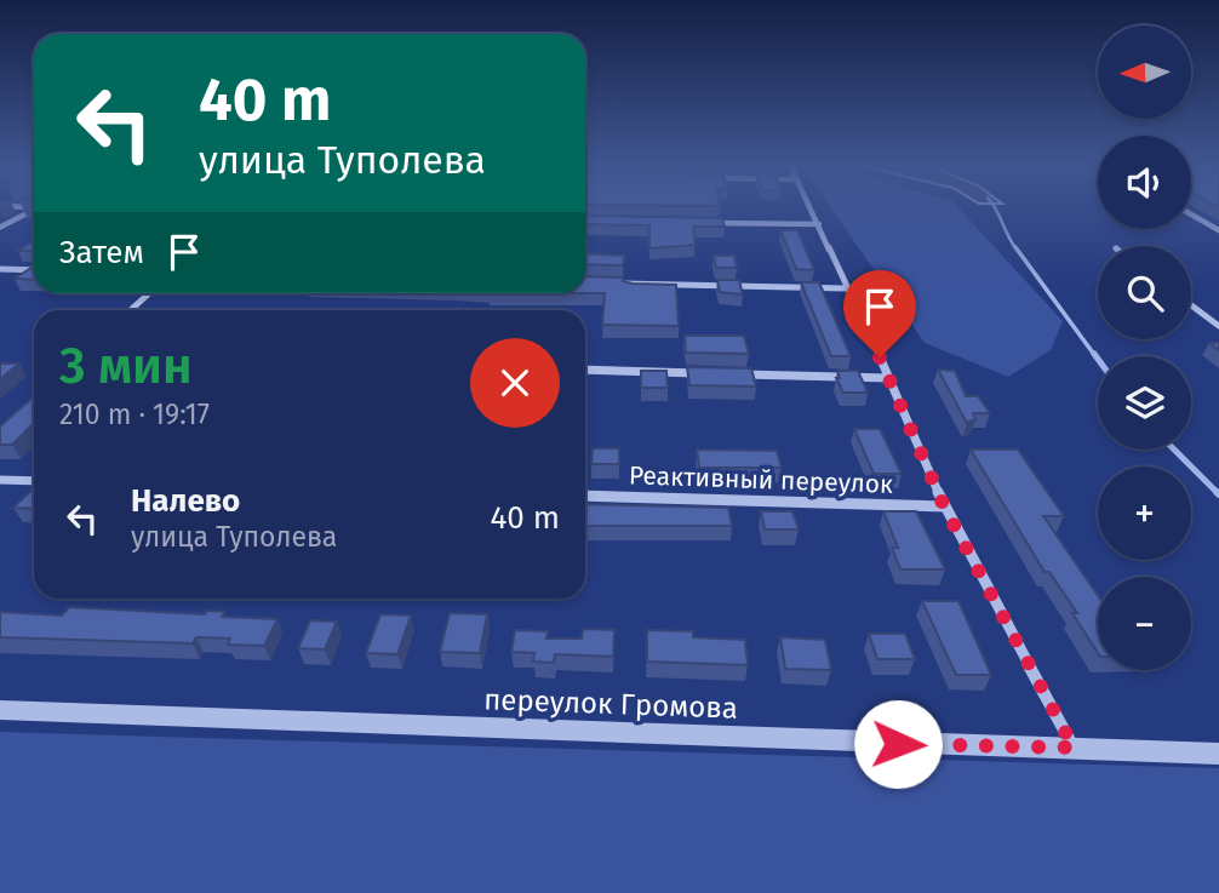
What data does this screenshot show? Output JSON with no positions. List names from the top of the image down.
{
  "streets": {
    "street": ["Реактивный переулок", "переулок Громова"]
  },
  "north": "left",
  "page": {
    "map_buttons": ["+", "−"],
    "turn": ["40 m", "улица Туполева"],
    "then": "Затем",
    "heading": ["3 мин", "210 m · 19:17"],
    "list": [
      {
        "name": "Налево",
        "note": "улица Туполева",
        "value": "40 m"
      }
    ]
  }
}
